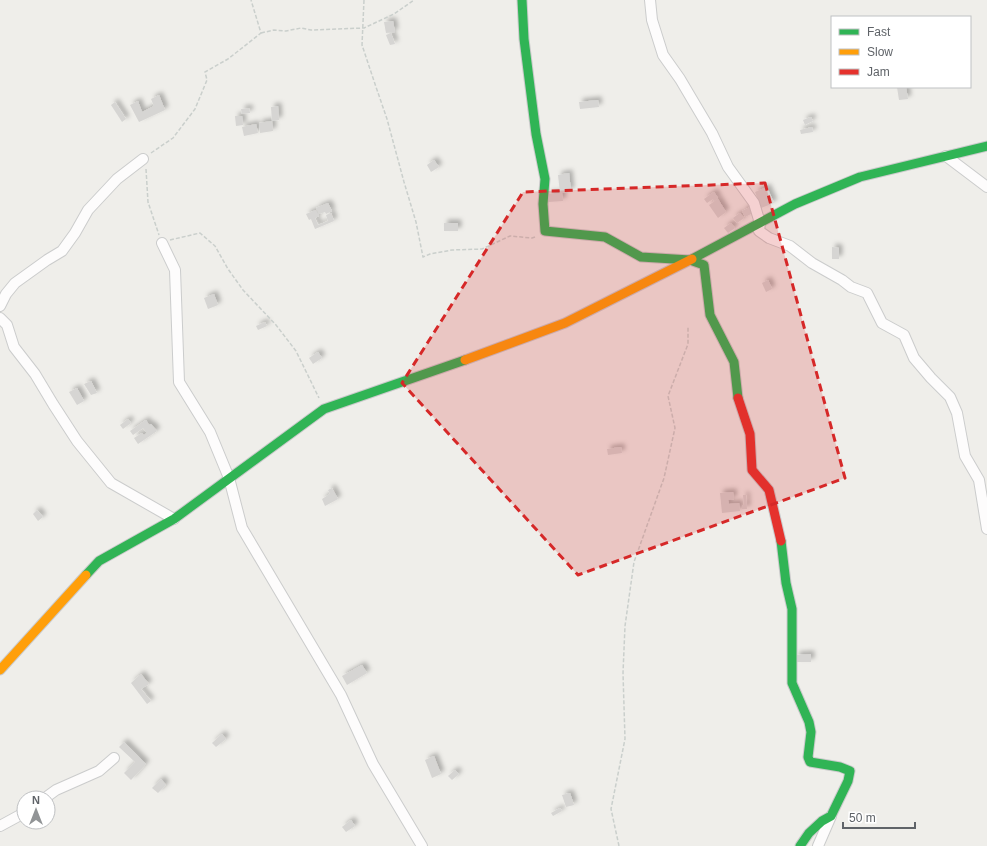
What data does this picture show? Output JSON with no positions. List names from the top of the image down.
{
  "legend": ["Fast", "Slow", "Jam"],
  "scale_bar": "50 m",
  "north": "top"
}
